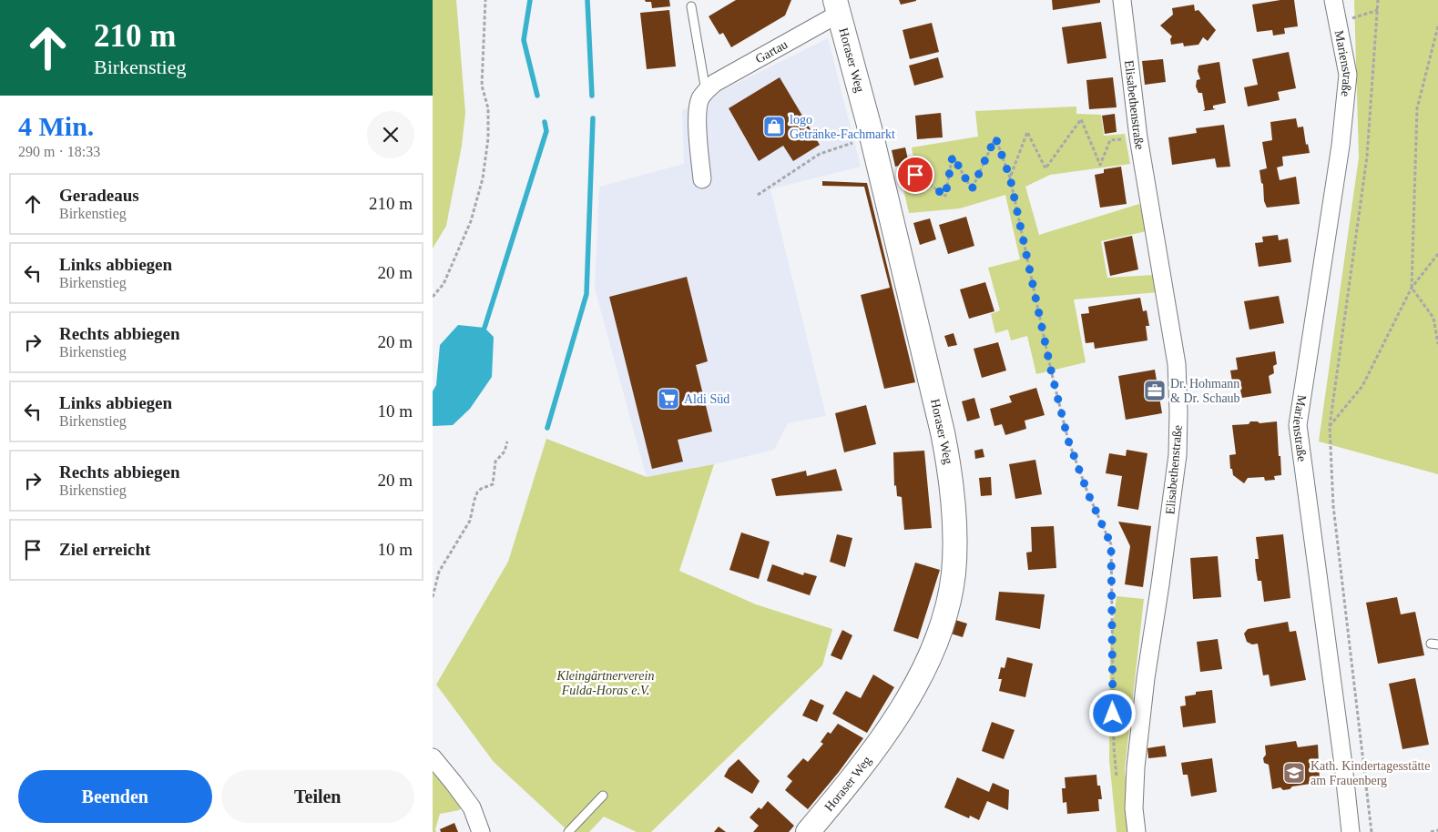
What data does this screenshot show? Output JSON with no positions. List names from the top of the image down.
{
  "streets": {
    "main road": ["Horaser Weg"],
    "street": ["Gartau", "Marienstraße", "Elisabethenstraße"]
  },
  "crossings": [
    ["Gartau", "Horaser Weg"]
  ],
  "parks": ["Kleingärtnerverein Fulda-Horas e.V."],
  "places": {
    "shop": ["logo Getränke-Fachmarkt"],
    "office": ["Dr. Hohmann & Dr. Schaub"],
    "supermarket": ["Aldi Süd"],
    "school or university": ["Kath. Kindertagesstätte am Frauenberg"]
  },
  "page": {
    "turn": ["210 m", "Birkenstieg"],
    "heading": ["4 Min.", "290 m · 18:33"],
    "list": [
      {
        "name": "Geradeaus",
        "note": "Birkenstieg",
        "value": "210 m"
      },
      {
        "name": "Links abbiegen",
        "note": "Birkenstieg",
        "value": "20 m"
      },
      {
        "name": "Rechts abbiegen",
        "note": "Birkenstieg",
        "value": "20 m"
      },
      {
        "name": "Links abbiegen",
        "note": "Birkenstieg",
        "value": "10 m"
      },
      {
        "name": "Rechts abbiegen",
        "note": "Birkenstieg",
        "value": "20 m"
      },
      {
        "name": "Ziel erreicht",
        "value": "10 m"
      }
    ],
    "buttons": ["Beenden", "Teilen"]
  }
}
